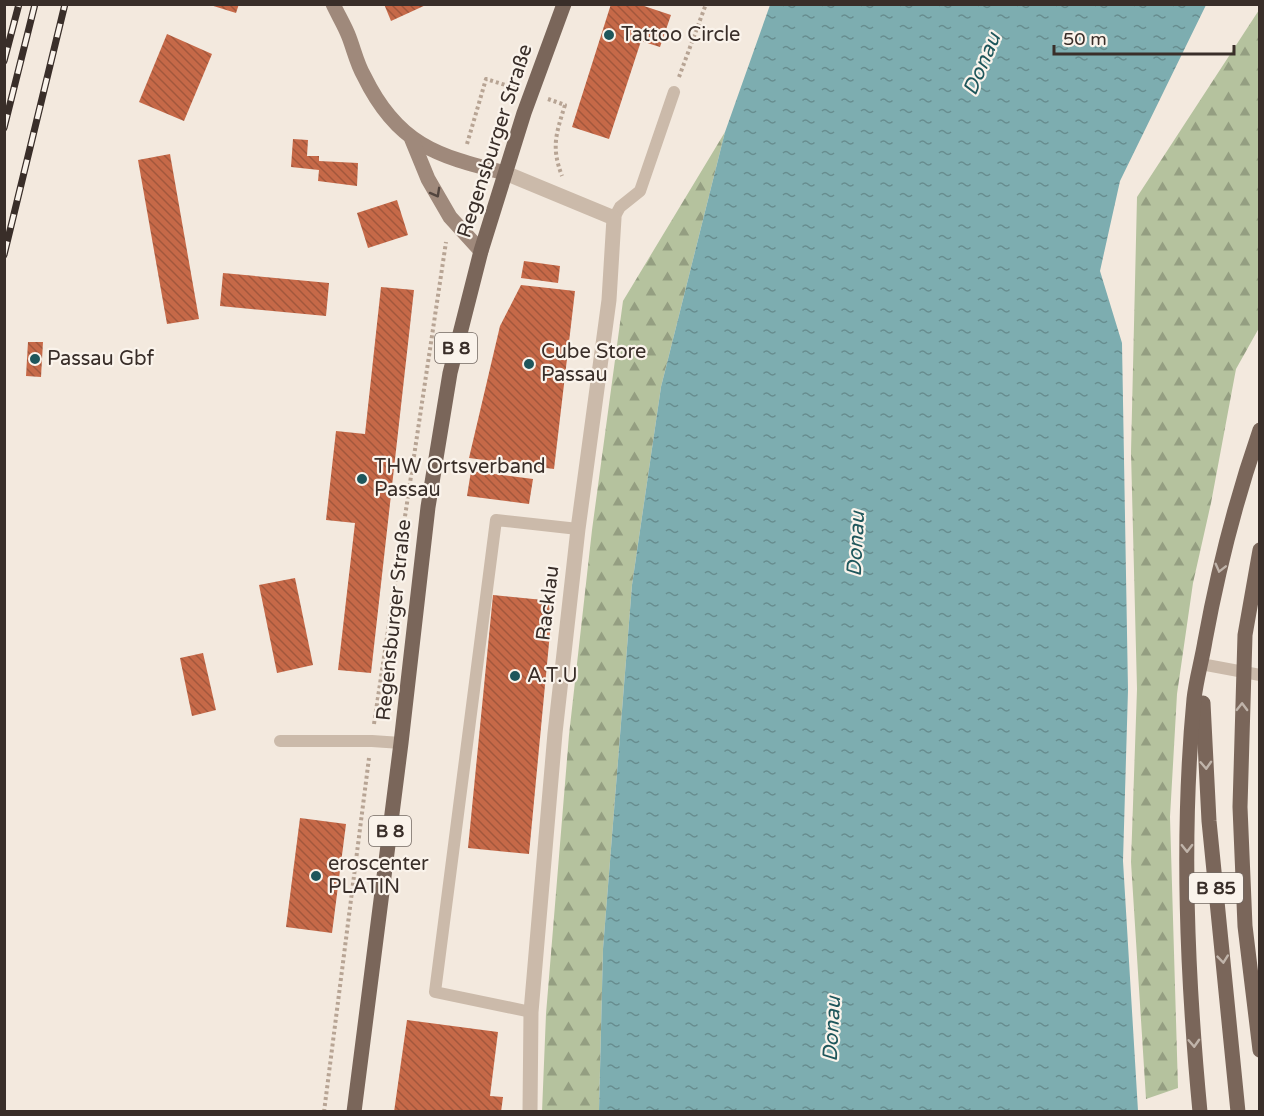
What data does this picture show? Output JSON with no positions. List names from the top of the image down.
{
  "streets": {
    "main road": ["Regensburger Straße", "B 8", "B 85"],
    "street": ["Racklau"]
  },
  "water": ["Donau"],
  "places": [
    "Tattoo Circle",
    "Passau Gbf",
    "Cube Store Passau",
    "THW Ortsverband Passau",
    "A.T.U",
    "eroscenter PLATIN"
  ],
  "scale_bar": "50 m"
}
